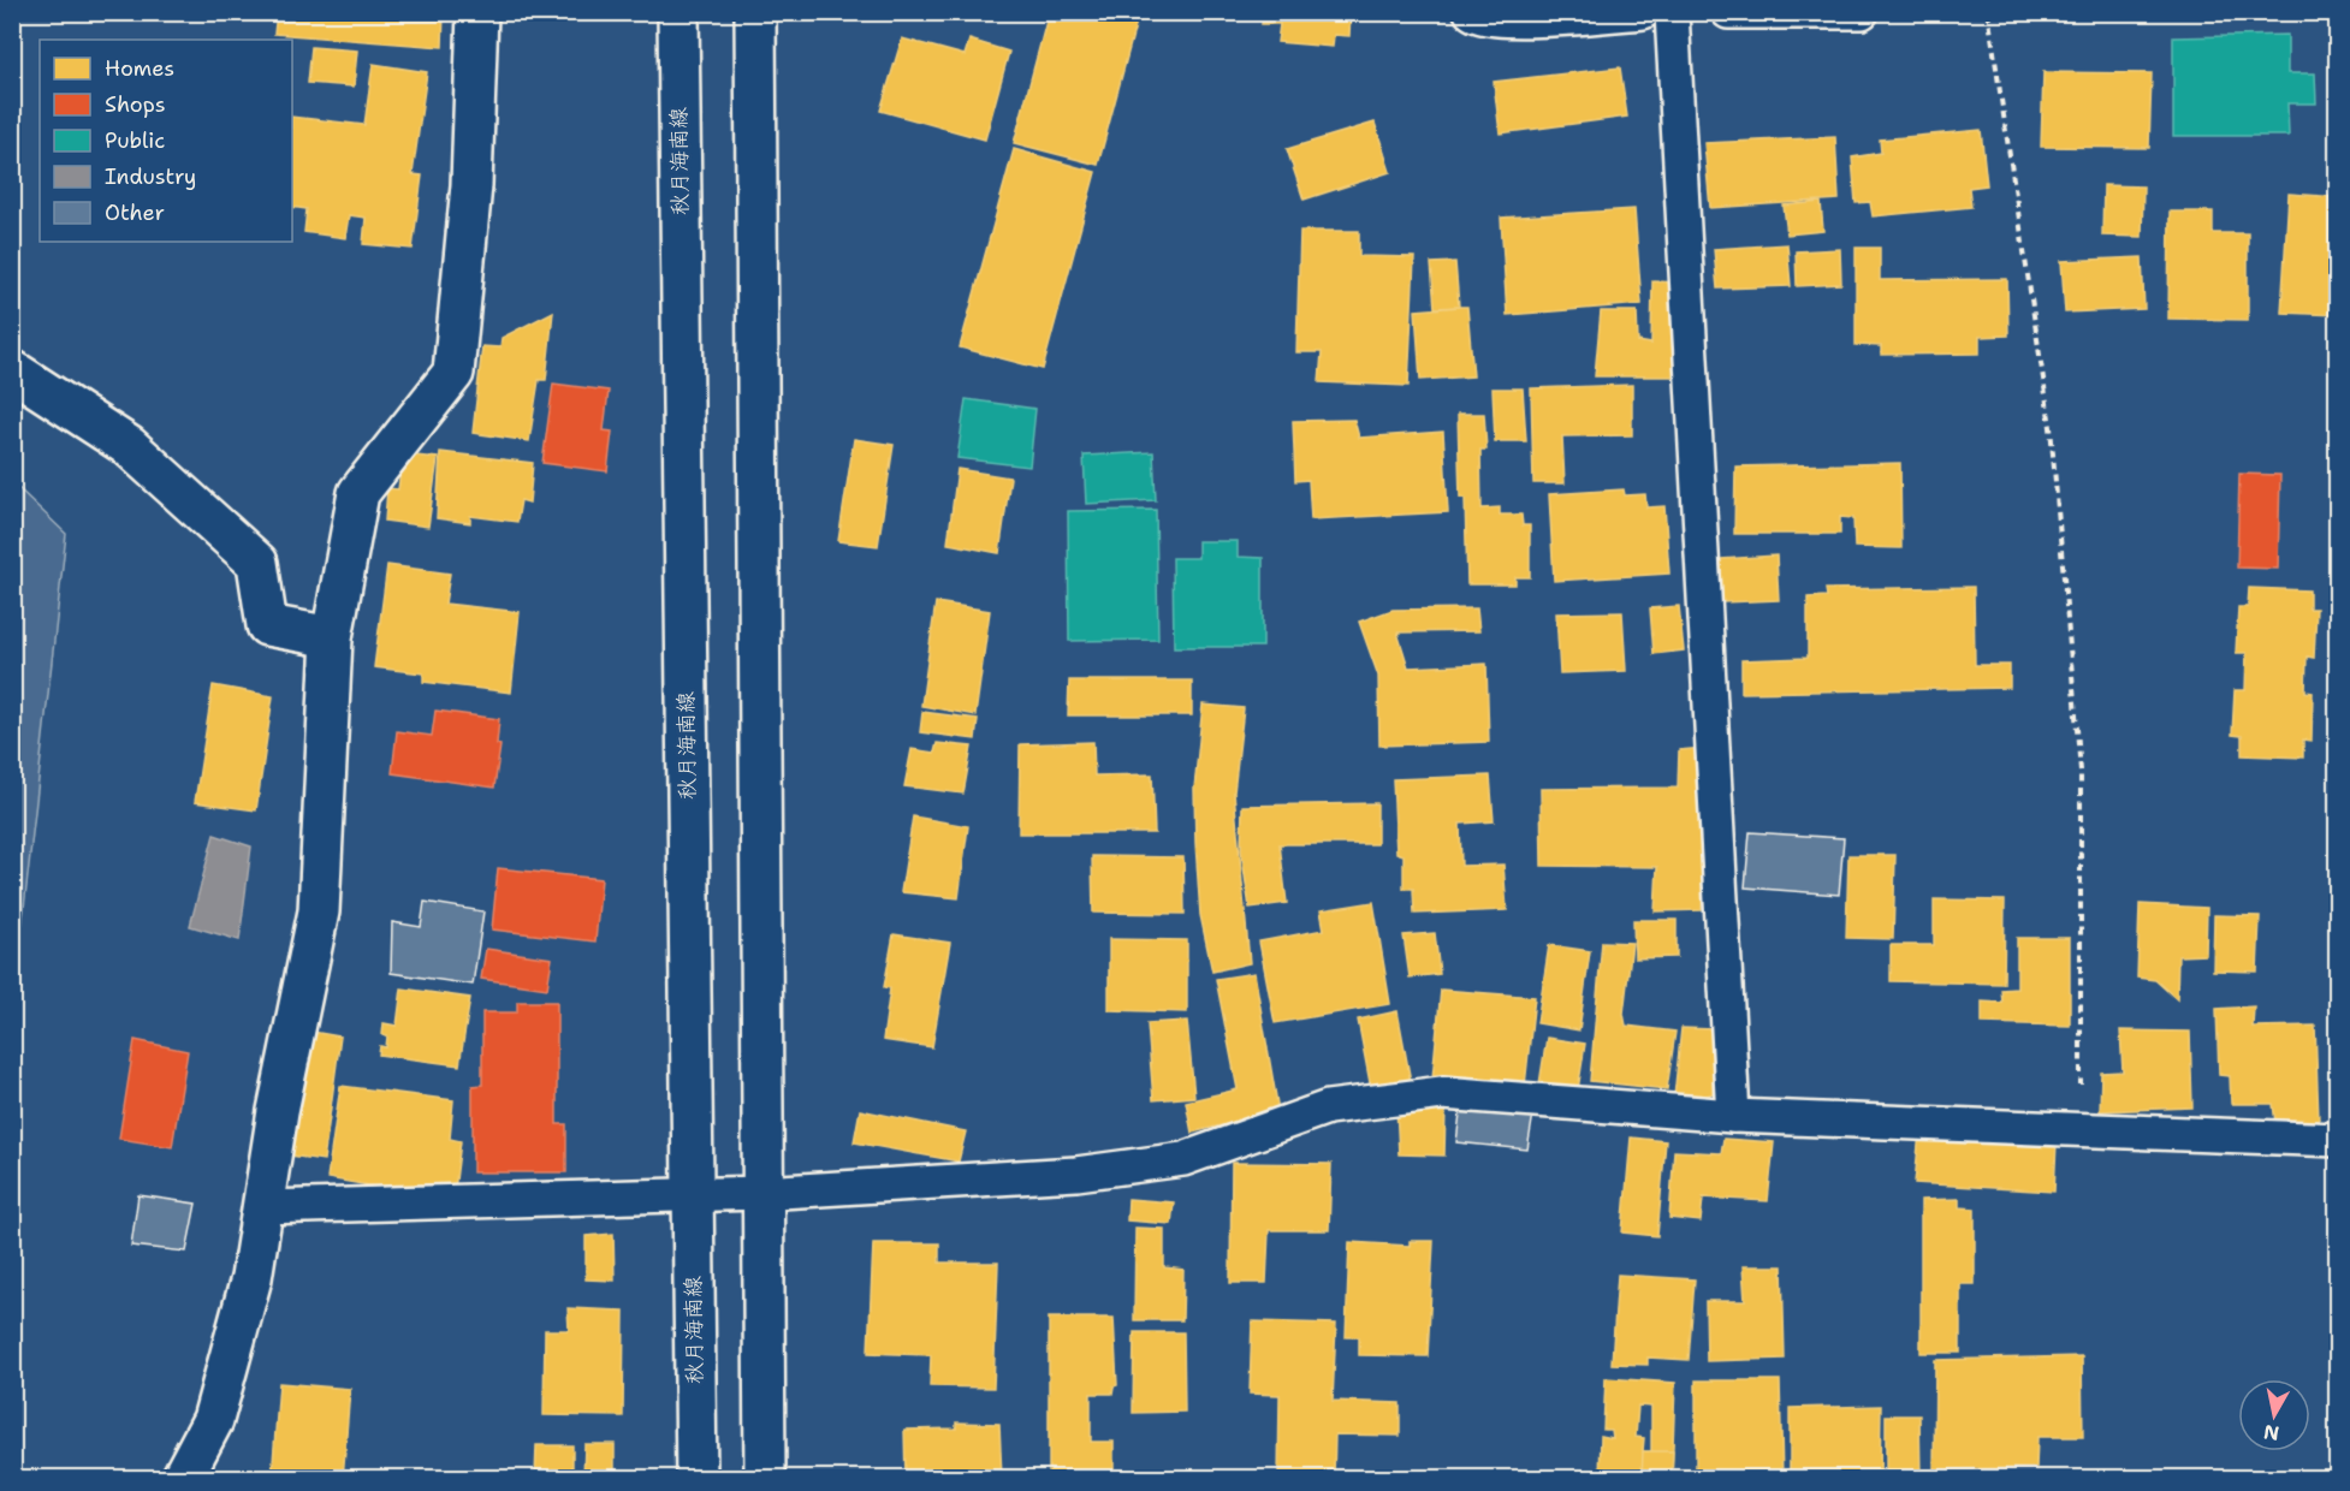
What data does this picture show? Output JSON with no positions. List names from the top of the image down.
{
  "streets": {
    "main road": ["秋月海南線"]
  },
  "legend": [
    "Homes",
    "Shops",
    "Public",
    "Industry",
    "Other"
  ],
  "north": "bottom"
}
